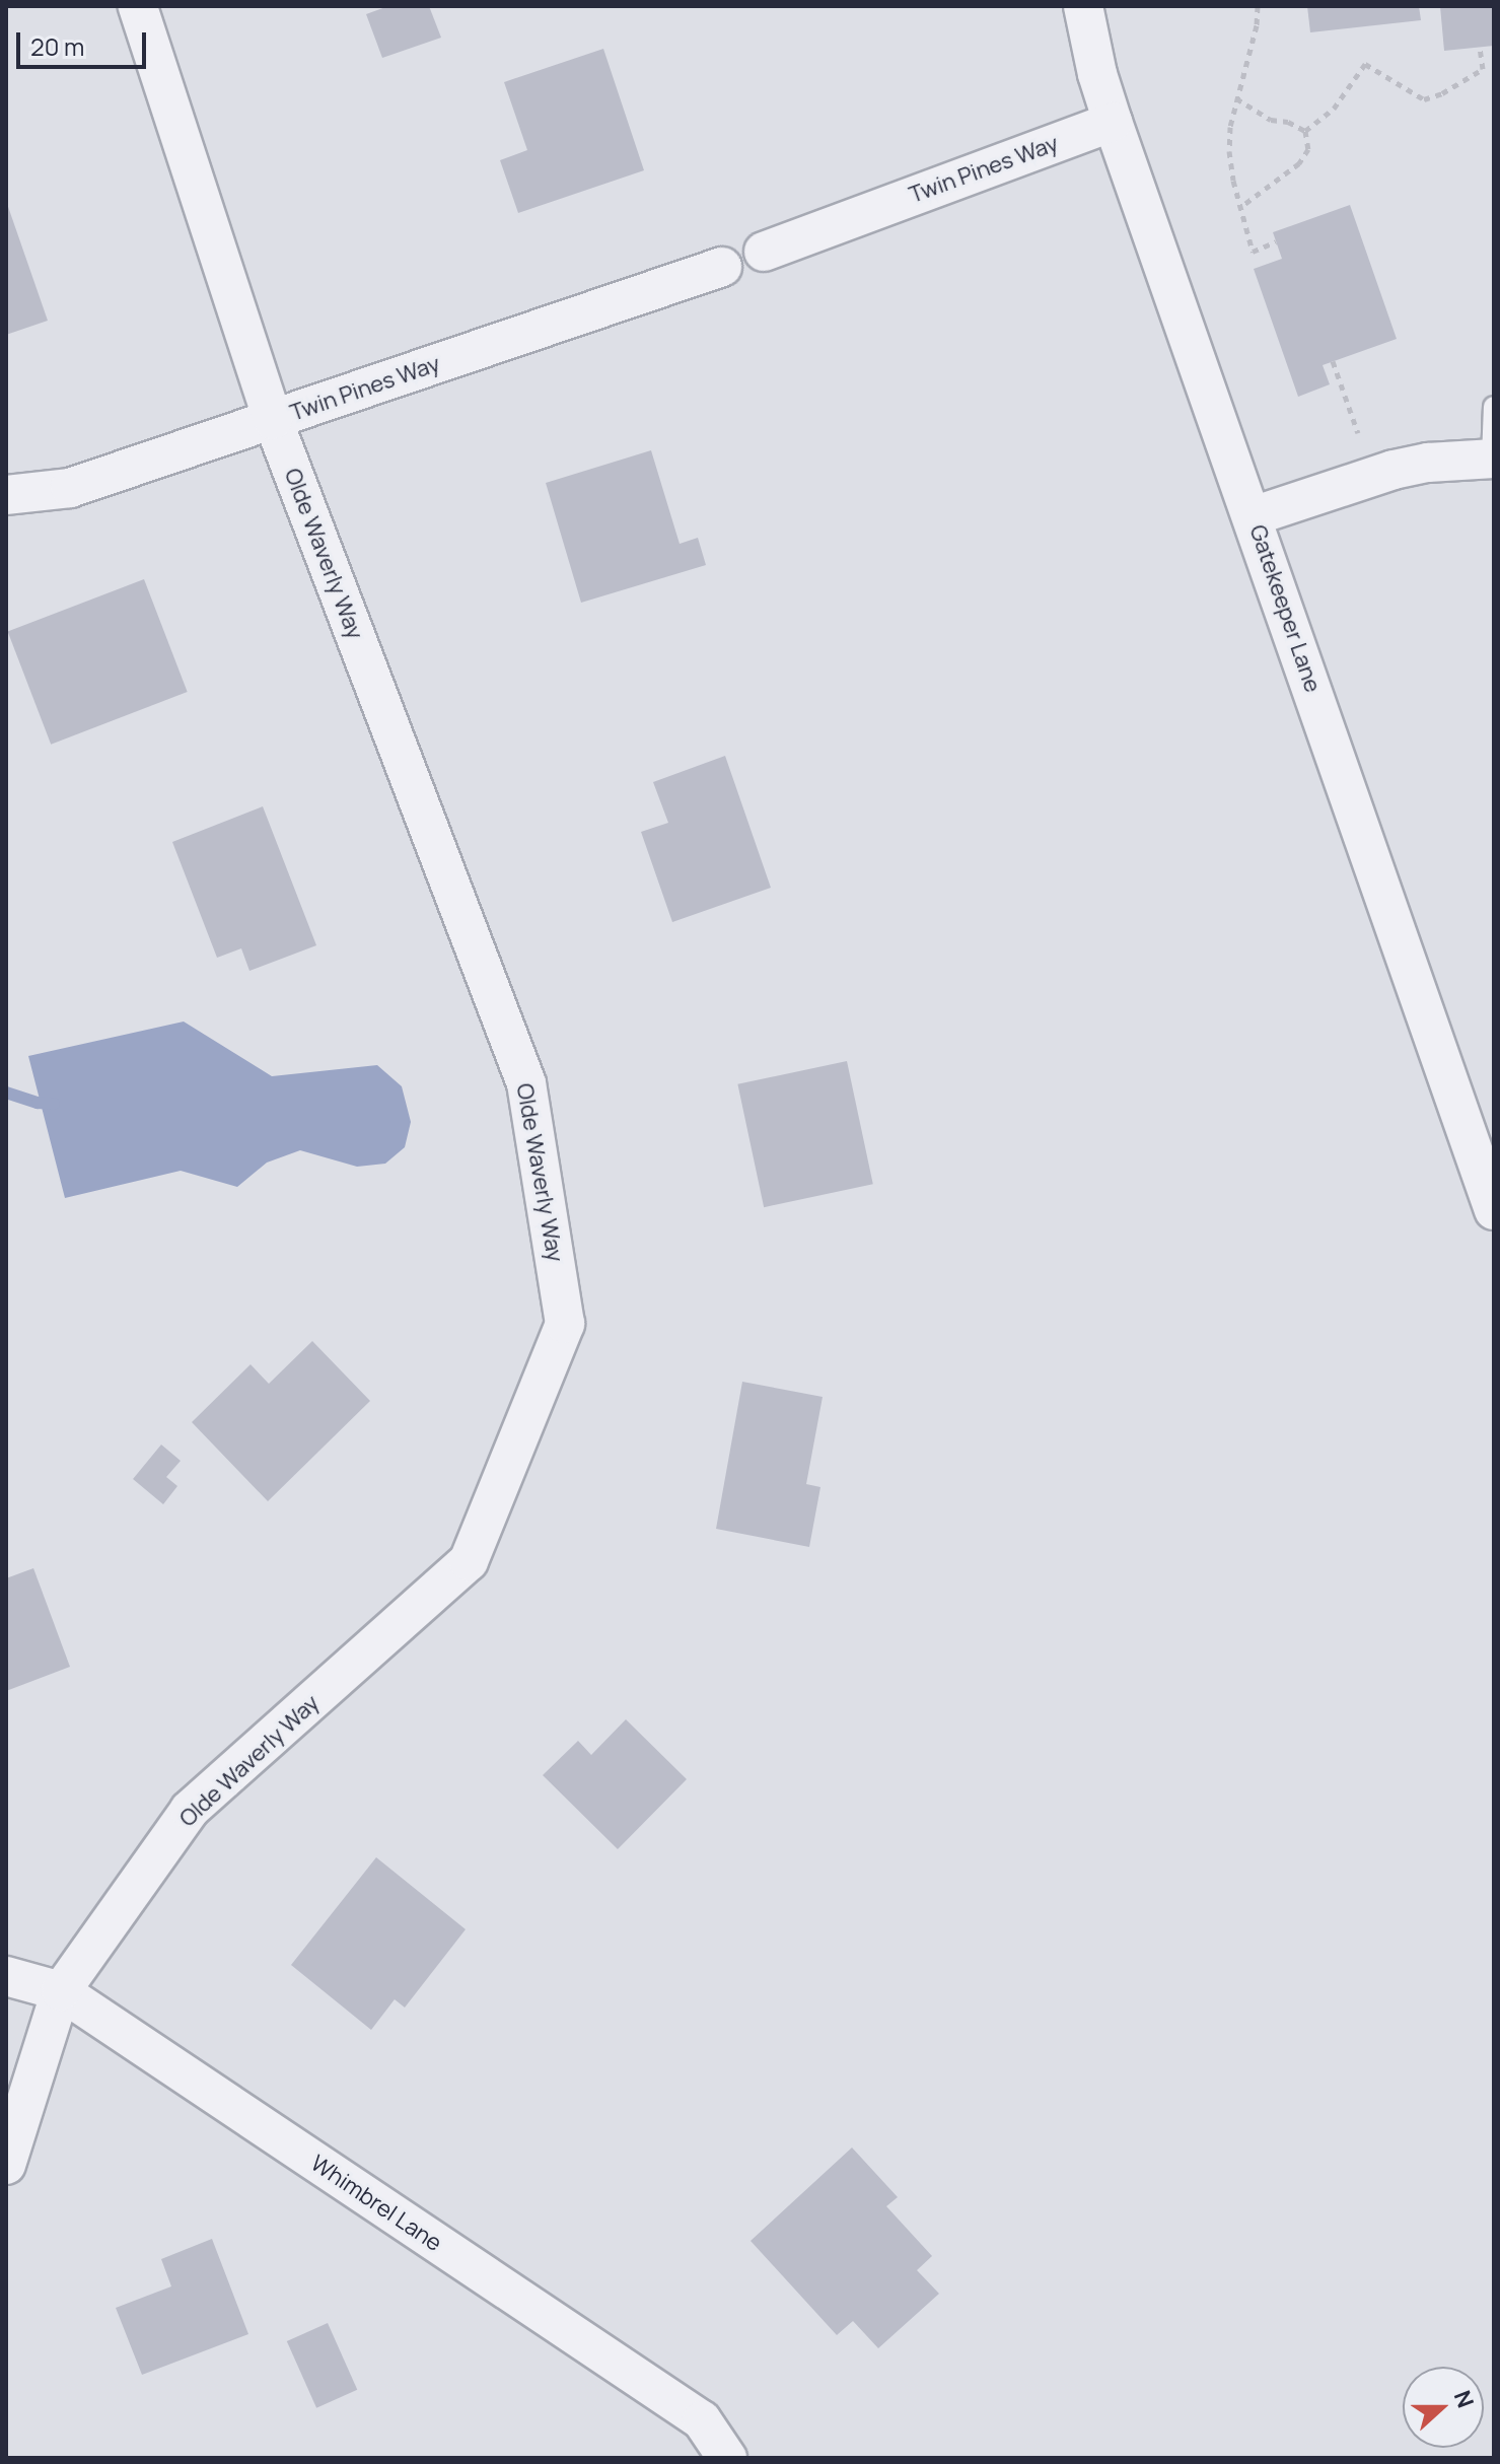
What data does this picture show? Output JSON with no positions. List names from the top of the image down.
{
  "streets": {
    "street": [
      "Twin Pines Way",
      "Olde Waverly Way",
      "Gatekeeper Lane",
      "Whimbrel Lane"
    ]
  },
  "crossings": [
    ["Twin Pines Way", "Olde Waverly Way"],
    ["Twin Pines Way", "Gatekeeper Lane"],
    ["Olde Waverly Way", "Whimbrel Lane"]
  ],
  "scale_bar": "20 m",
  "north": "right"
}
